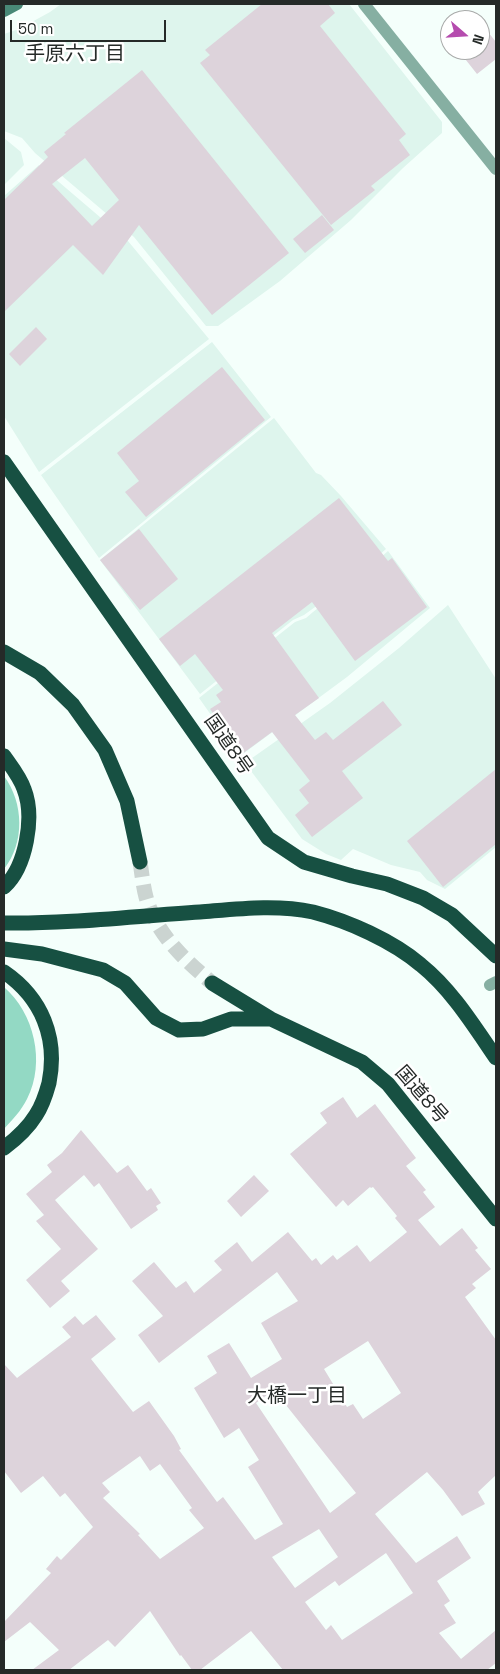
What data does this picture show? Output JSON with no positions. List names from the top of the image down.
{
  "streets": {
    "highway": ["国道8号"]
  },
  "districts": ["手原六丁目", "大橋一丁目"],
  "scale_bar": "50 m",
  "north": "right"
}
